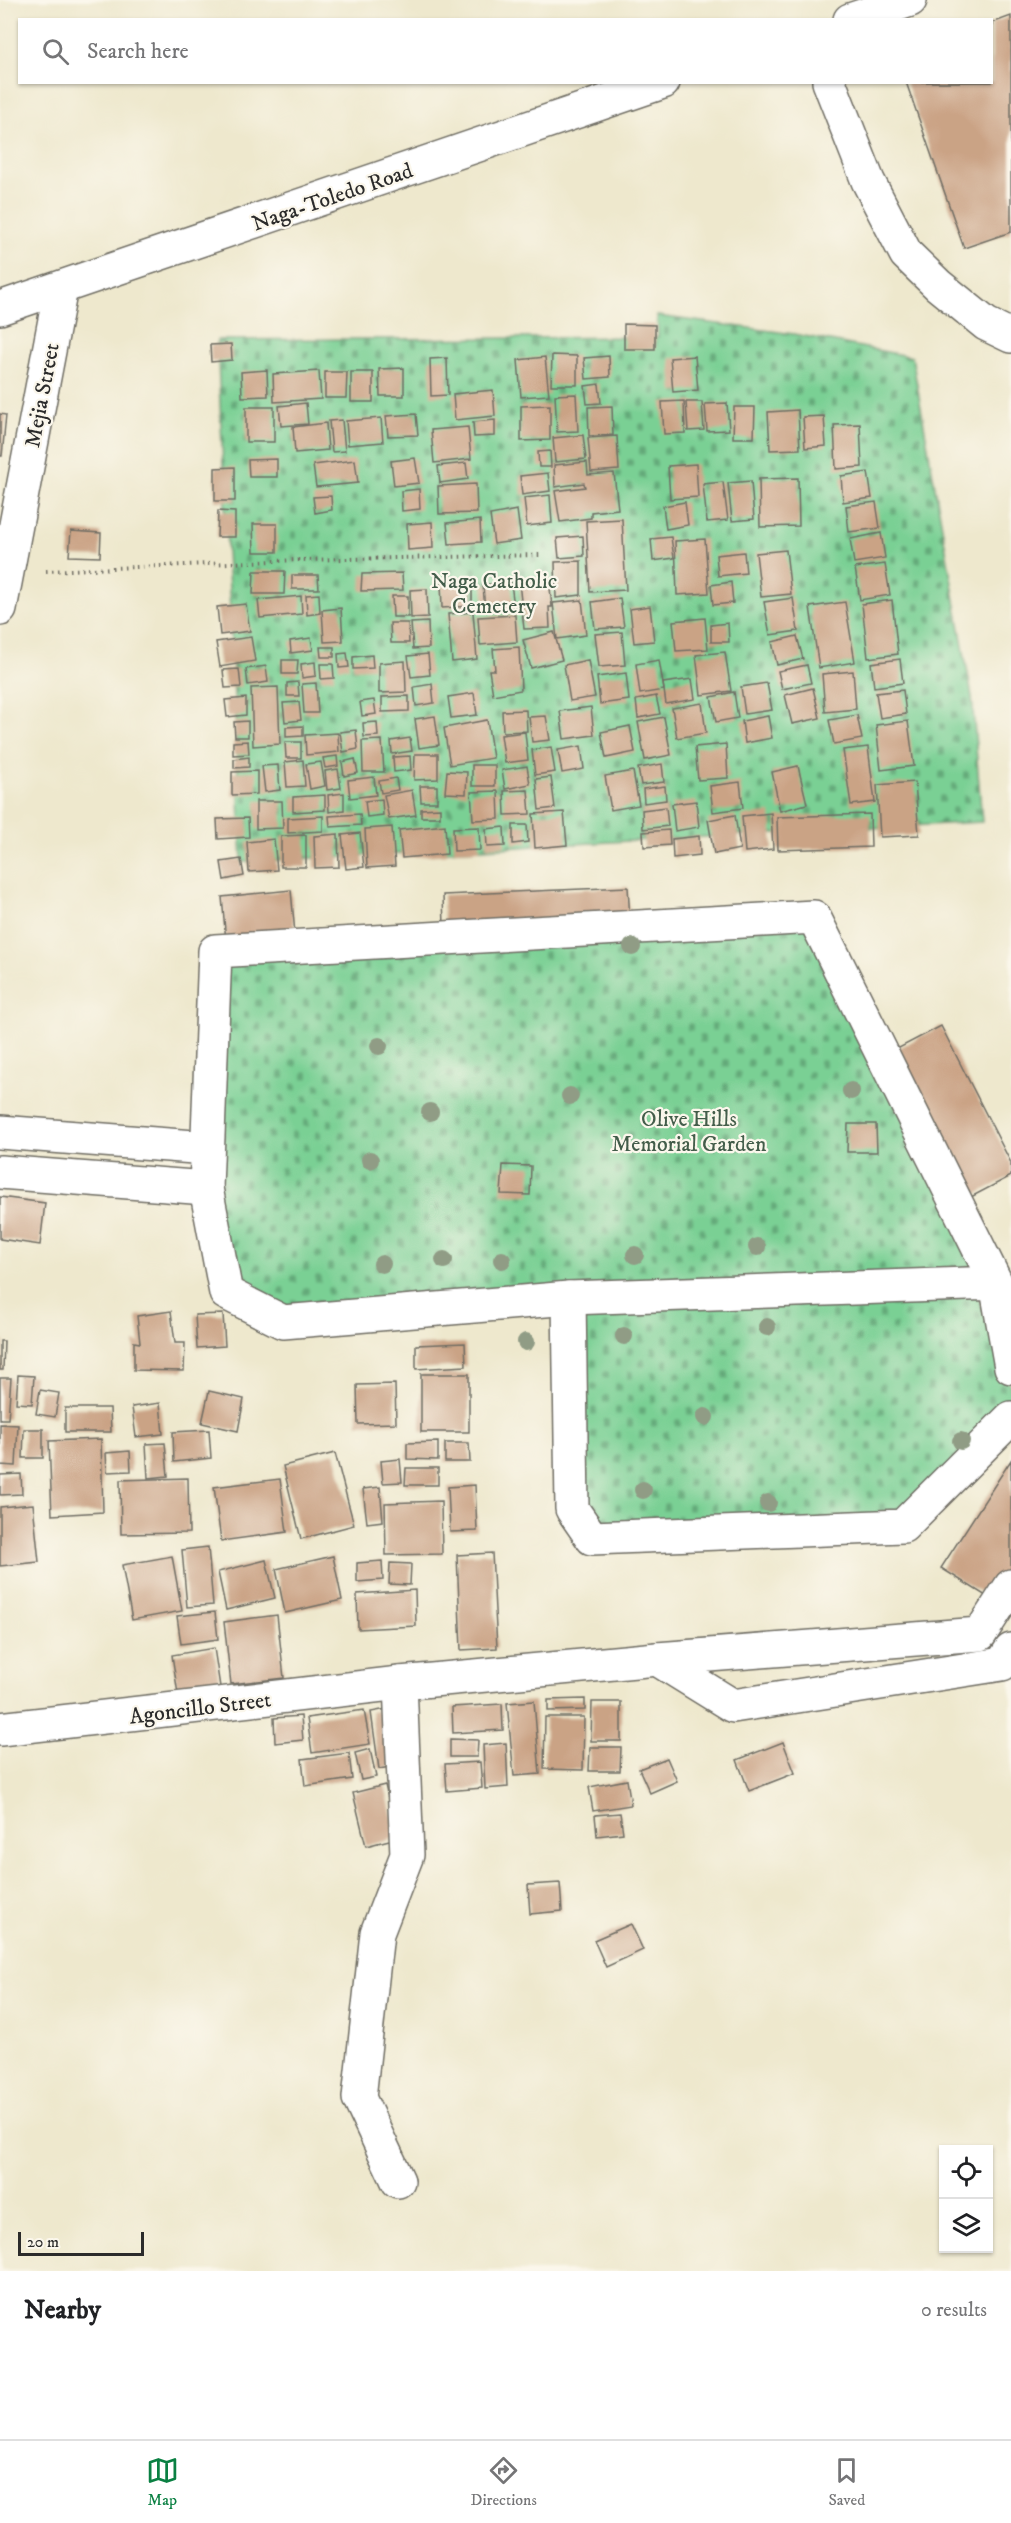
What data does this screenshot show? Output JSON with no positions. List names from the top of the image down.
{
  "streets": {
    "main road": ["Naga-Toledo Road", "Mejia Street", "Agoncillo Street"]
  },
  "crossings": [
    ["Naga-Toledo Road", "Mejia Street"]
  ],
  "parks": ["Naga Catholic Cemetery", "Olive Hills Memorial Garden"],
  "scale_bar": "20 m",
  "page": {
    "search": "Search here",
    "scale": "20 m",
    "heading": ["Nearby", "0 results"],
    "nav": ["Map", "Directions", "Saved"]
  }
}
